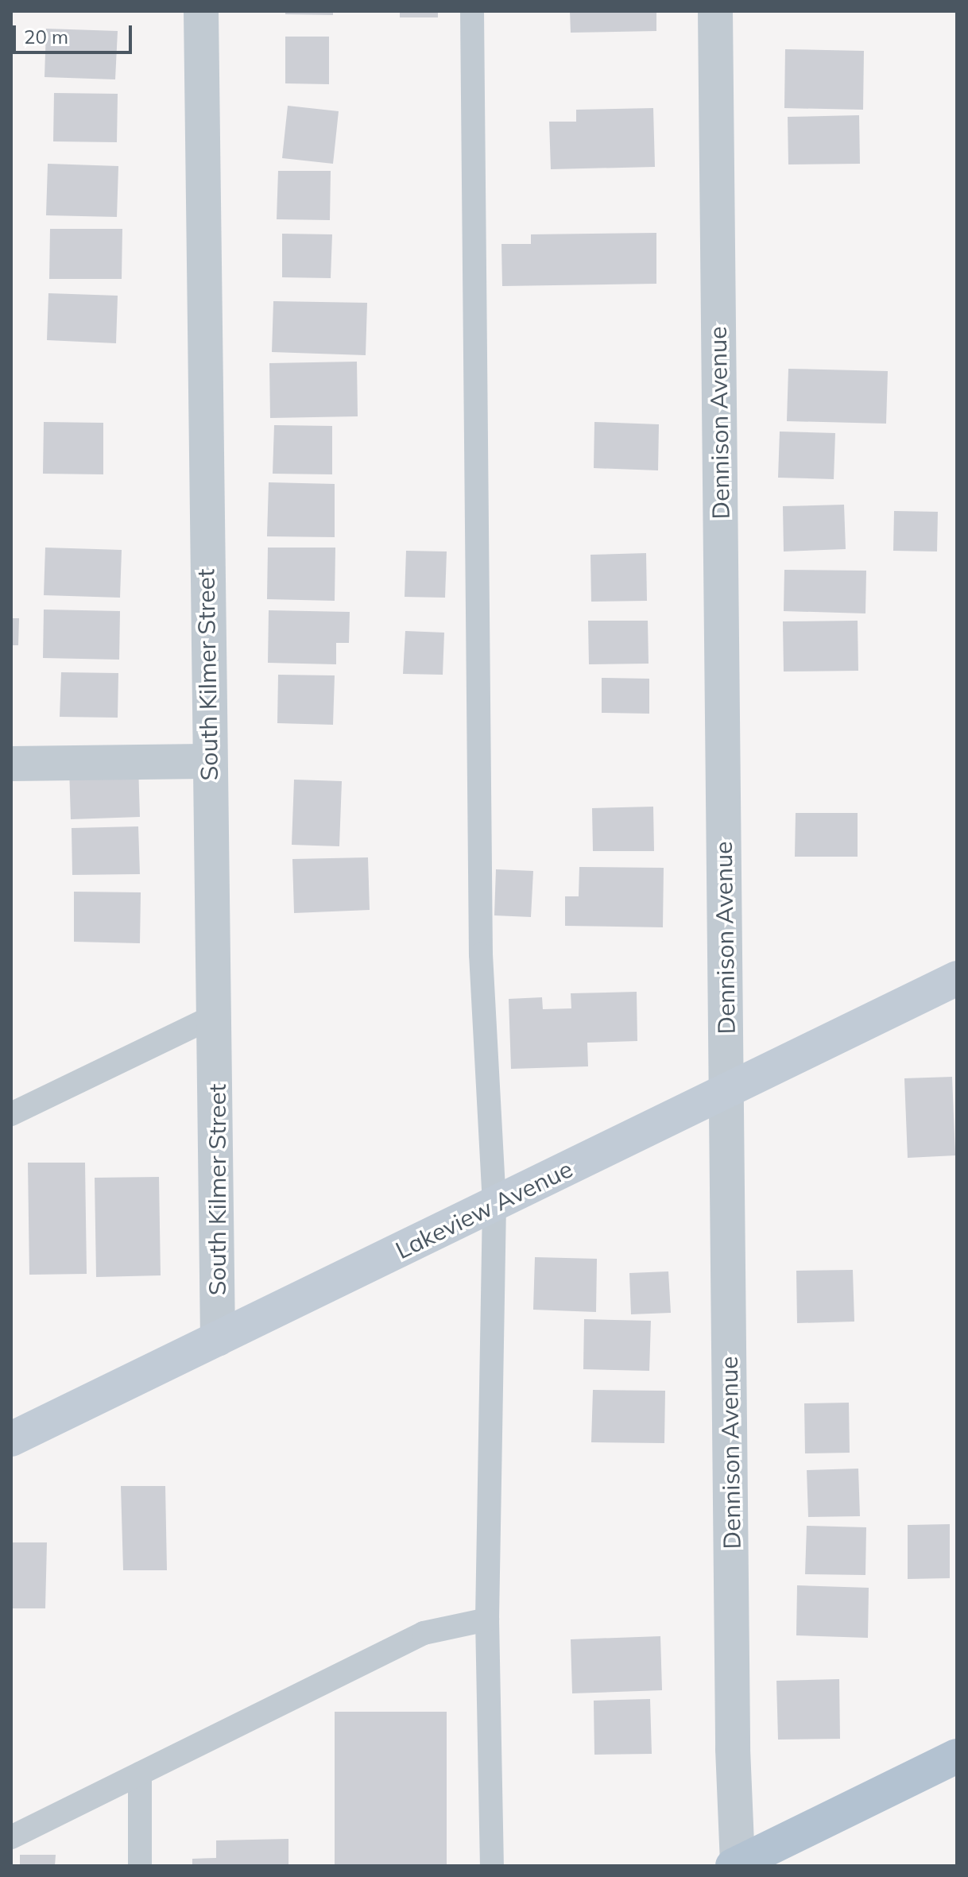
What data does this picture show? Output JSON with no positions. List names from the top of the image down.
{
  "streets": {
    "street": ["Dennison Avenue", "South Kilmer Street", "Lakeview Avenue"]
  },
  "crossings": [
    ["Dennison Avenue", "Lakeview Avenue"],
    ["South Kilmer Street", "Lakeview Avenue"]
  ],
  "scale_bar": "20 m"
}
